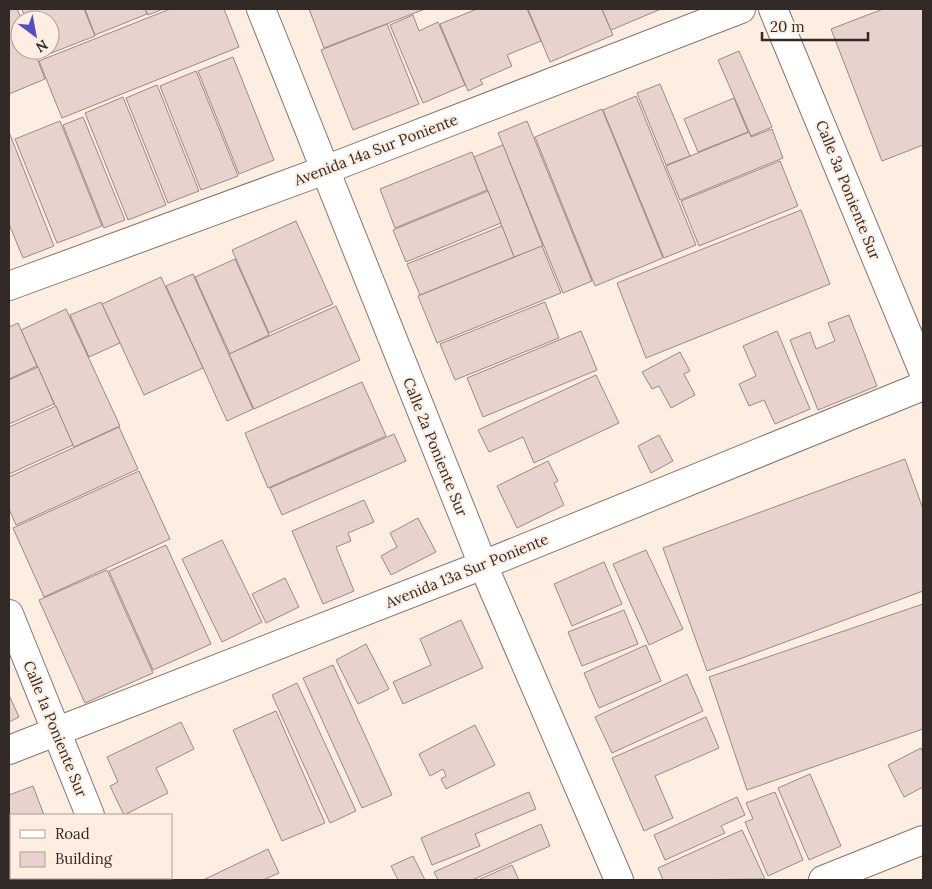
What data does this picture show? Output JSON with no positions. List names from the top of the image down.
{
  "streets": {
    "street": [
      "Avenida 14a Sur Poniente",
      "Calle 3a Poniente Sur",
      "Calle 2a Poniente Sur",
      "Avenida 13a Sur Poniente",
      "Calle 1a Poniente Sur"
    ]
  },
  "crossings": [
    ["Avenida 14a Sur Poniente", "Calle 2a Poniente Sur"],
    ["Calle 2a Poniente Sur", "Avenida 13a Sur Poniente"],
    ["Avenida 13a Sur Poniente", "Calle 1a Poniente Sur"]
  ],
  "legend": ["Road", "Building"],
  "scale_bar": "20 m",
  "north": "bottom right"
}
